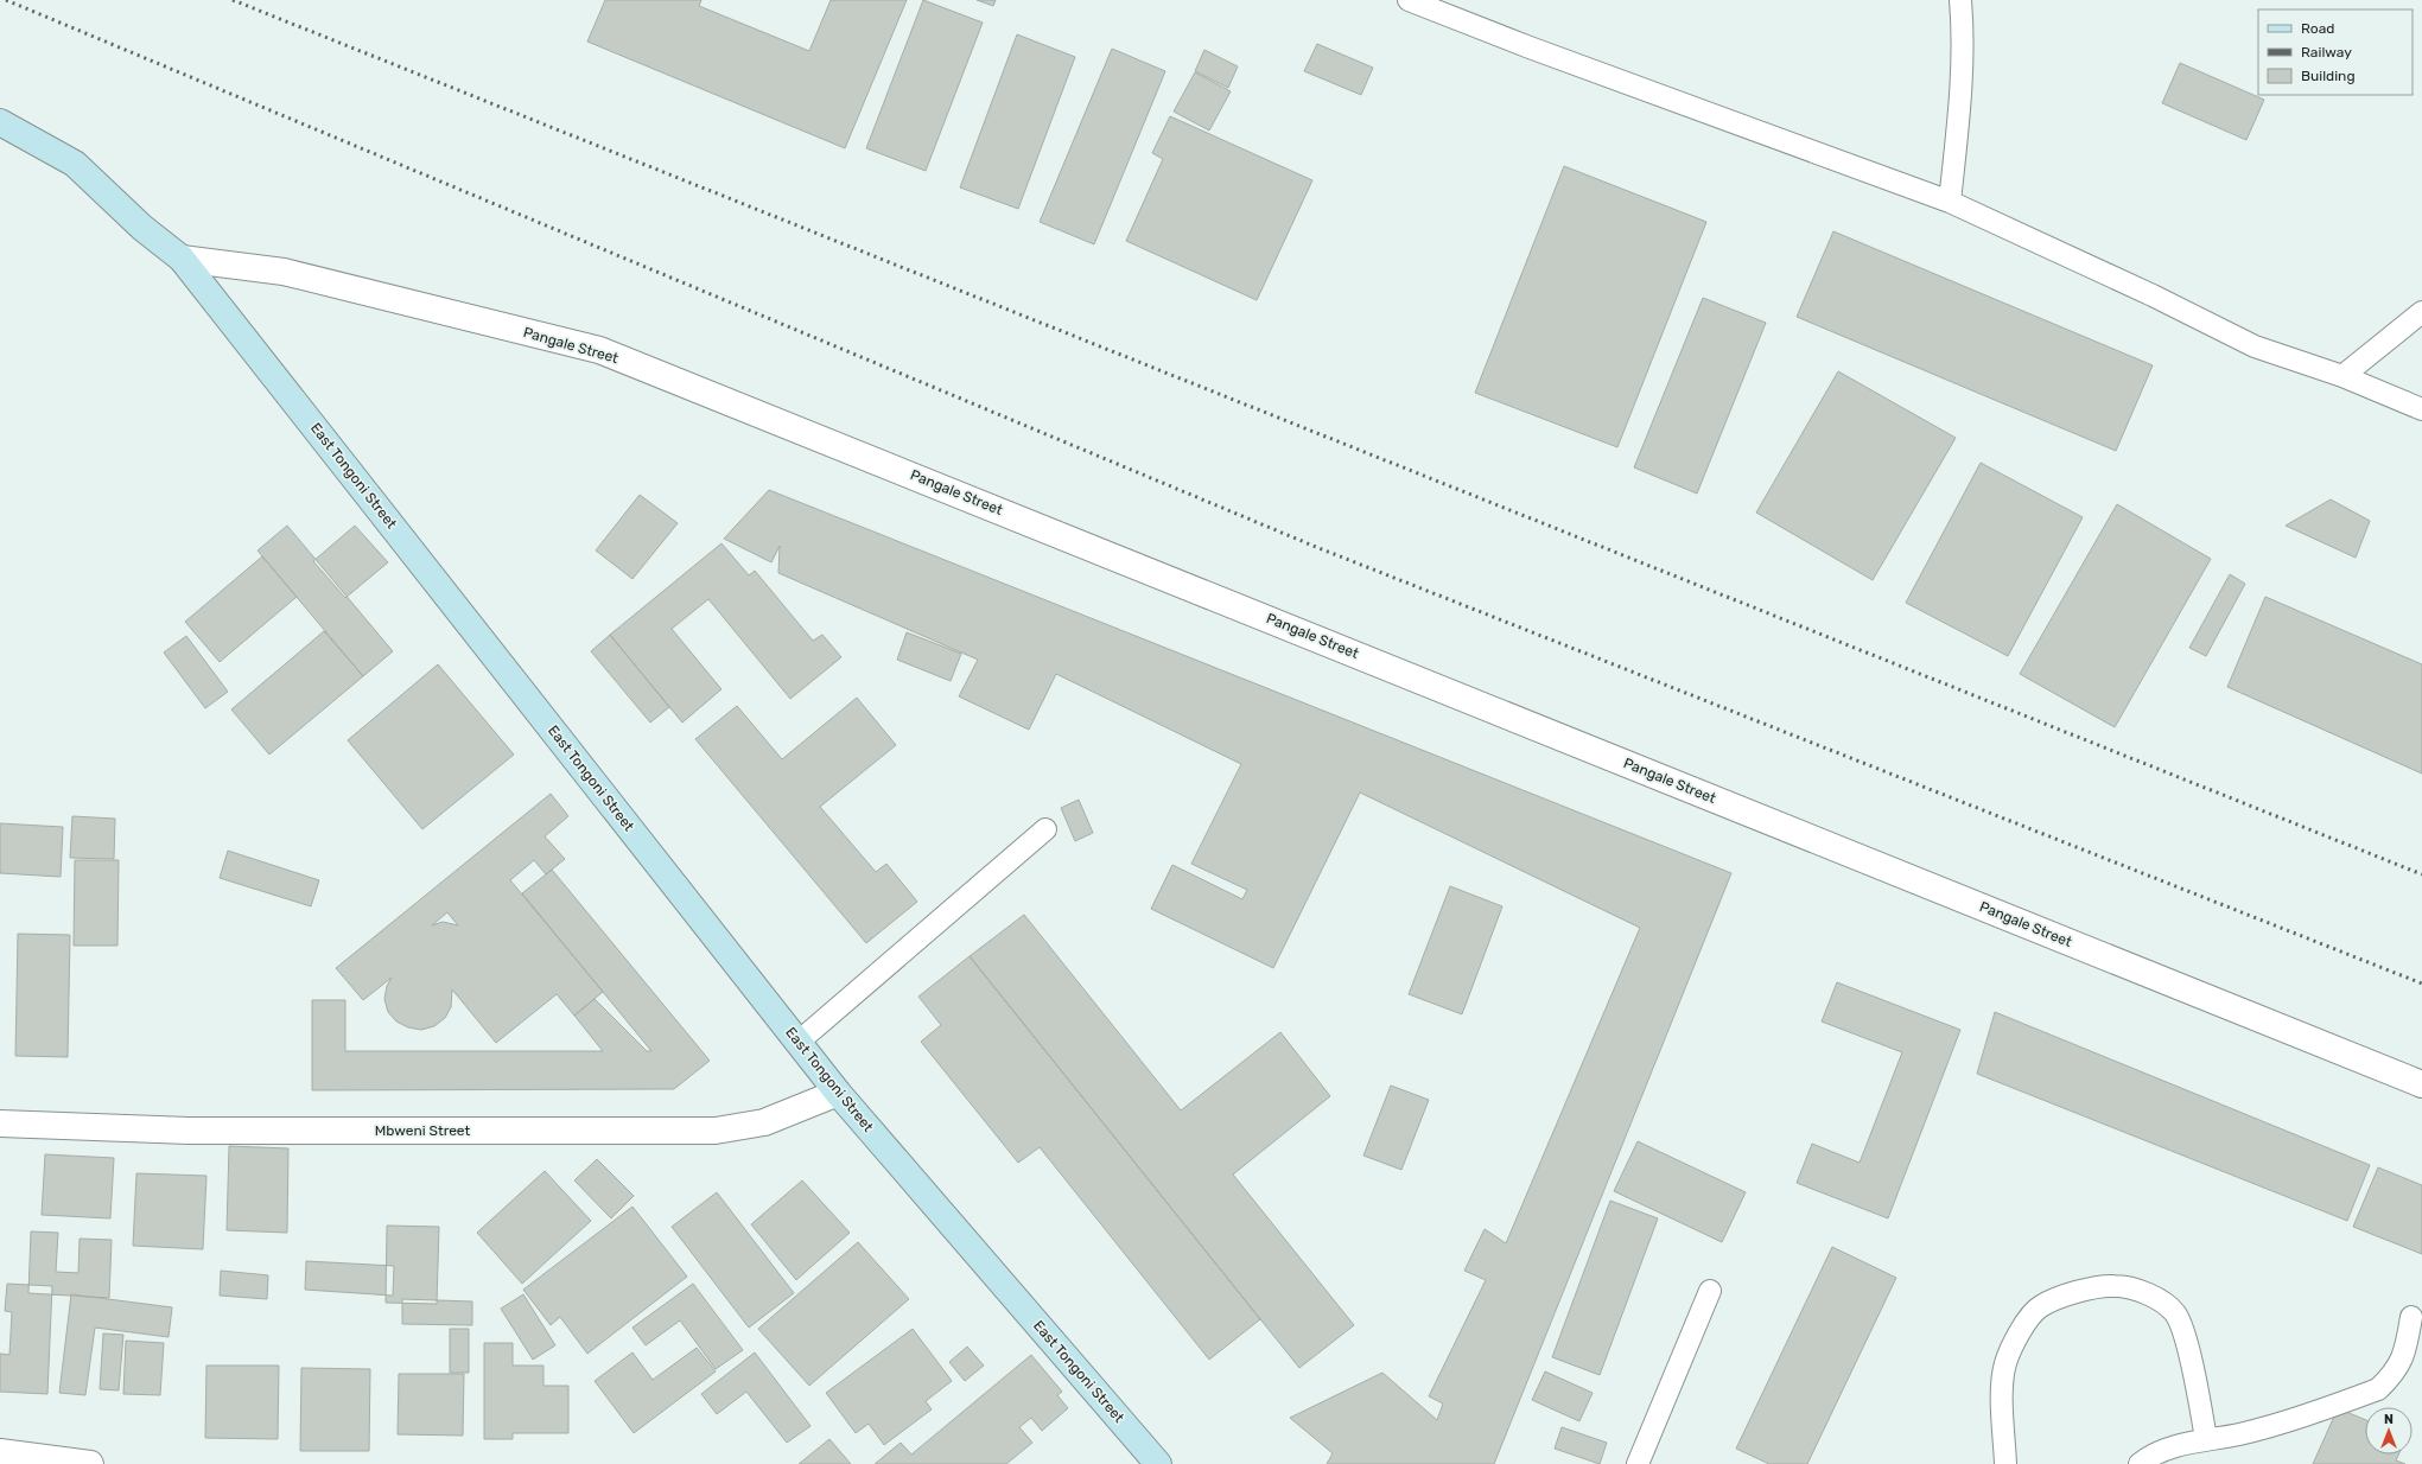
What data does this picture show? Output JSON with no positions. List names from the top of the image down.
{
  "streets": {
    "street": ["Pangale Street", "East Tongoni Street", "Mbweni Street"]
  },
  "crossings": [
    ["Pangale Street", "East Tongoni Street"],
    ["East Tongoni Street", "Mbweni Street"]
  ],
  "legend": ["Road", "Railway", "Building"],
  "north": "top"
}
